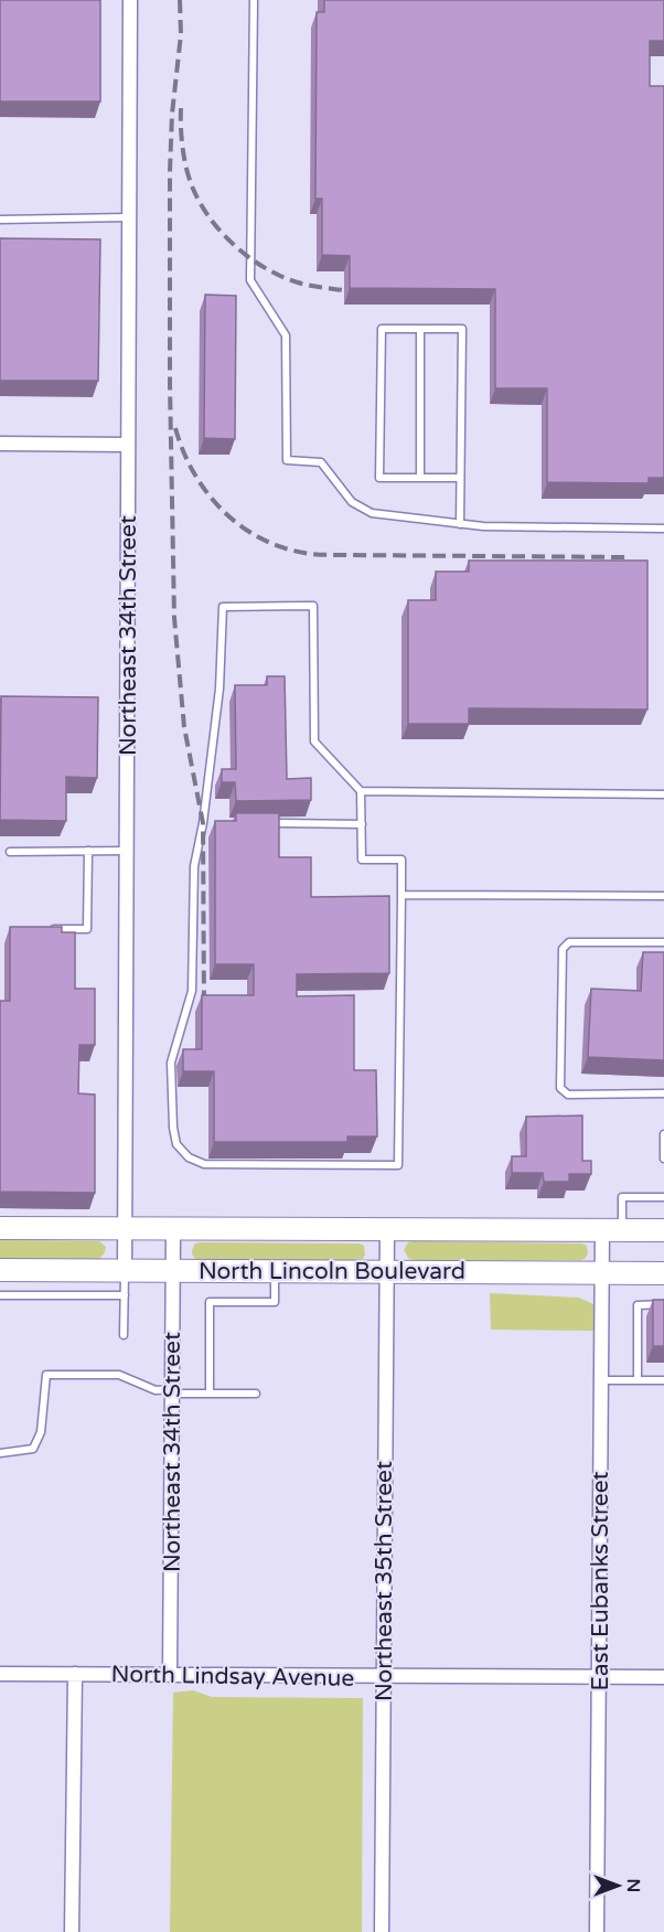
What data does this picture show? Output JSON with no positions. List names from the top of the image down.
{
  "streets": {
    "main road": ["North Lincoln Boulevard"],
    "street": [
      "Northeast 34th Street",
      "Northeast 35th Street",
      "East Eubanks Street",
      "North Lindsay Avenue"
    ]
  },
  "crossings": [
    ["Northeast 34th Street", "North Lincoln Boulevard"],
    ["Northeast 34th Street", "North Lindsay Avenue"],
    ["North Lincoln Boulevard", "Northeast 35th Street"],
    ["North Lincoln Boulevard", "East Eubanks Street"],
    ["Northeast 35th Street", "North Lindsay Avenue"],
    ["East Eubanks Street", "North Lindsay Avenue"]
  ],
  "north": "right"
}
